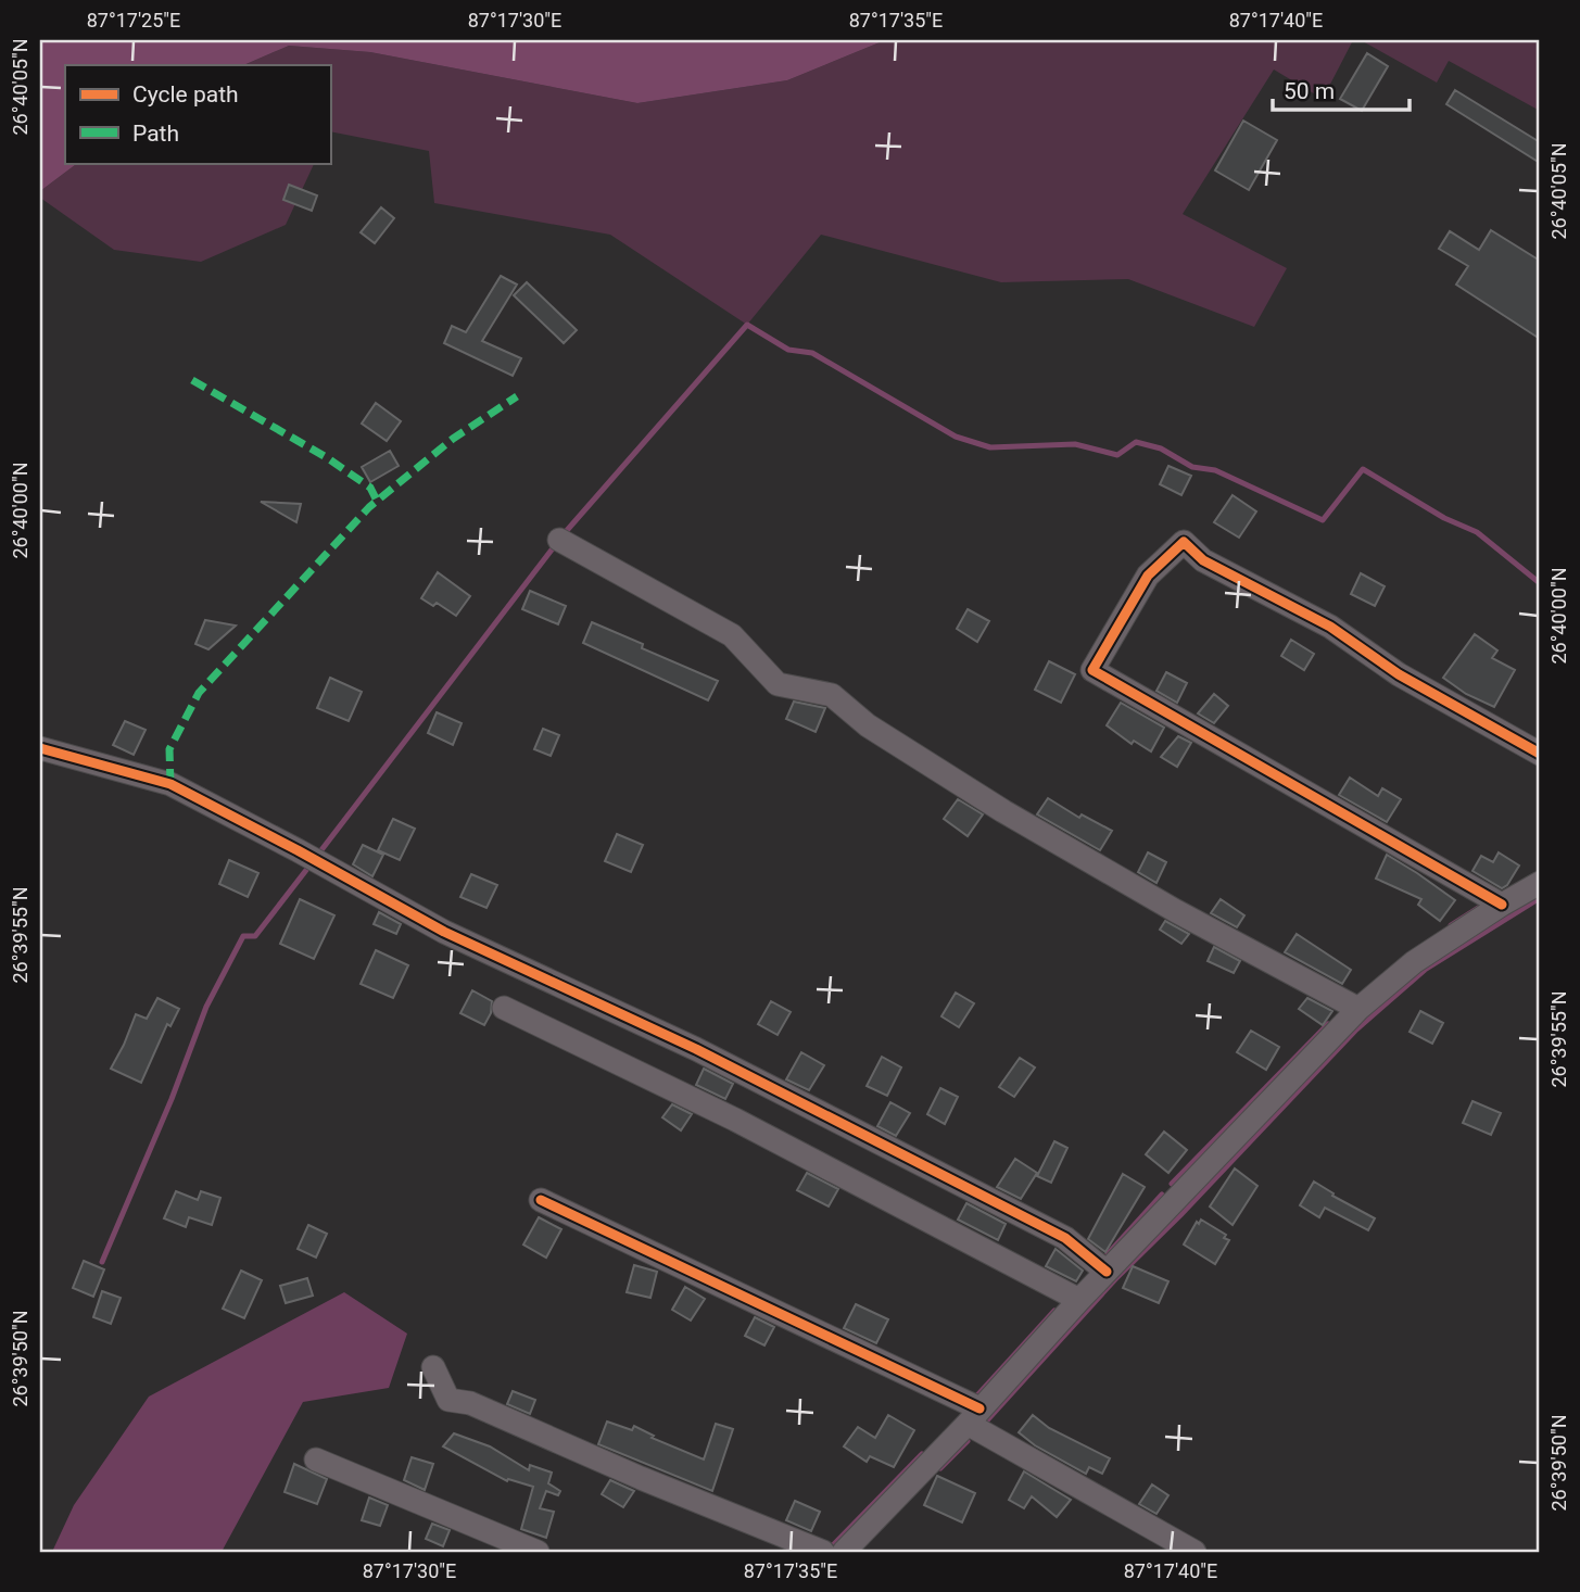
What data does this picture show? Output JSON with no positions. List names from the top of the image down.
{
  "legend": ["Cycle path", "Path"],
  "scale_bar": "50 m",
  "coordinates": [
    "87°17'25\"E",
    "87°17'30\"E",
    "87°17'35\"E",
    "87°17'40\"E",
    "26°40'05\"N",
    "26°40'00\"N",
    "26°39'55\"N",
    "26°39'50\"N"
  ]
}
